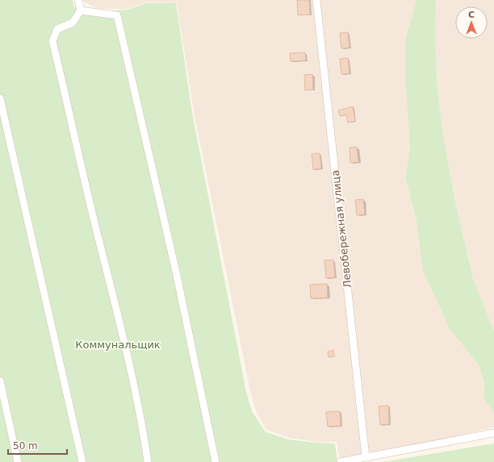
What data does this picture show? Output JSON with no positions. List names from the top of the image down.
{
  "streets": {
    "street": ["Левобережная улица"]
  },
  "parks": ["Коммунальщик"],
  "scale_bar": "50 m",
  "north": "top"
}
